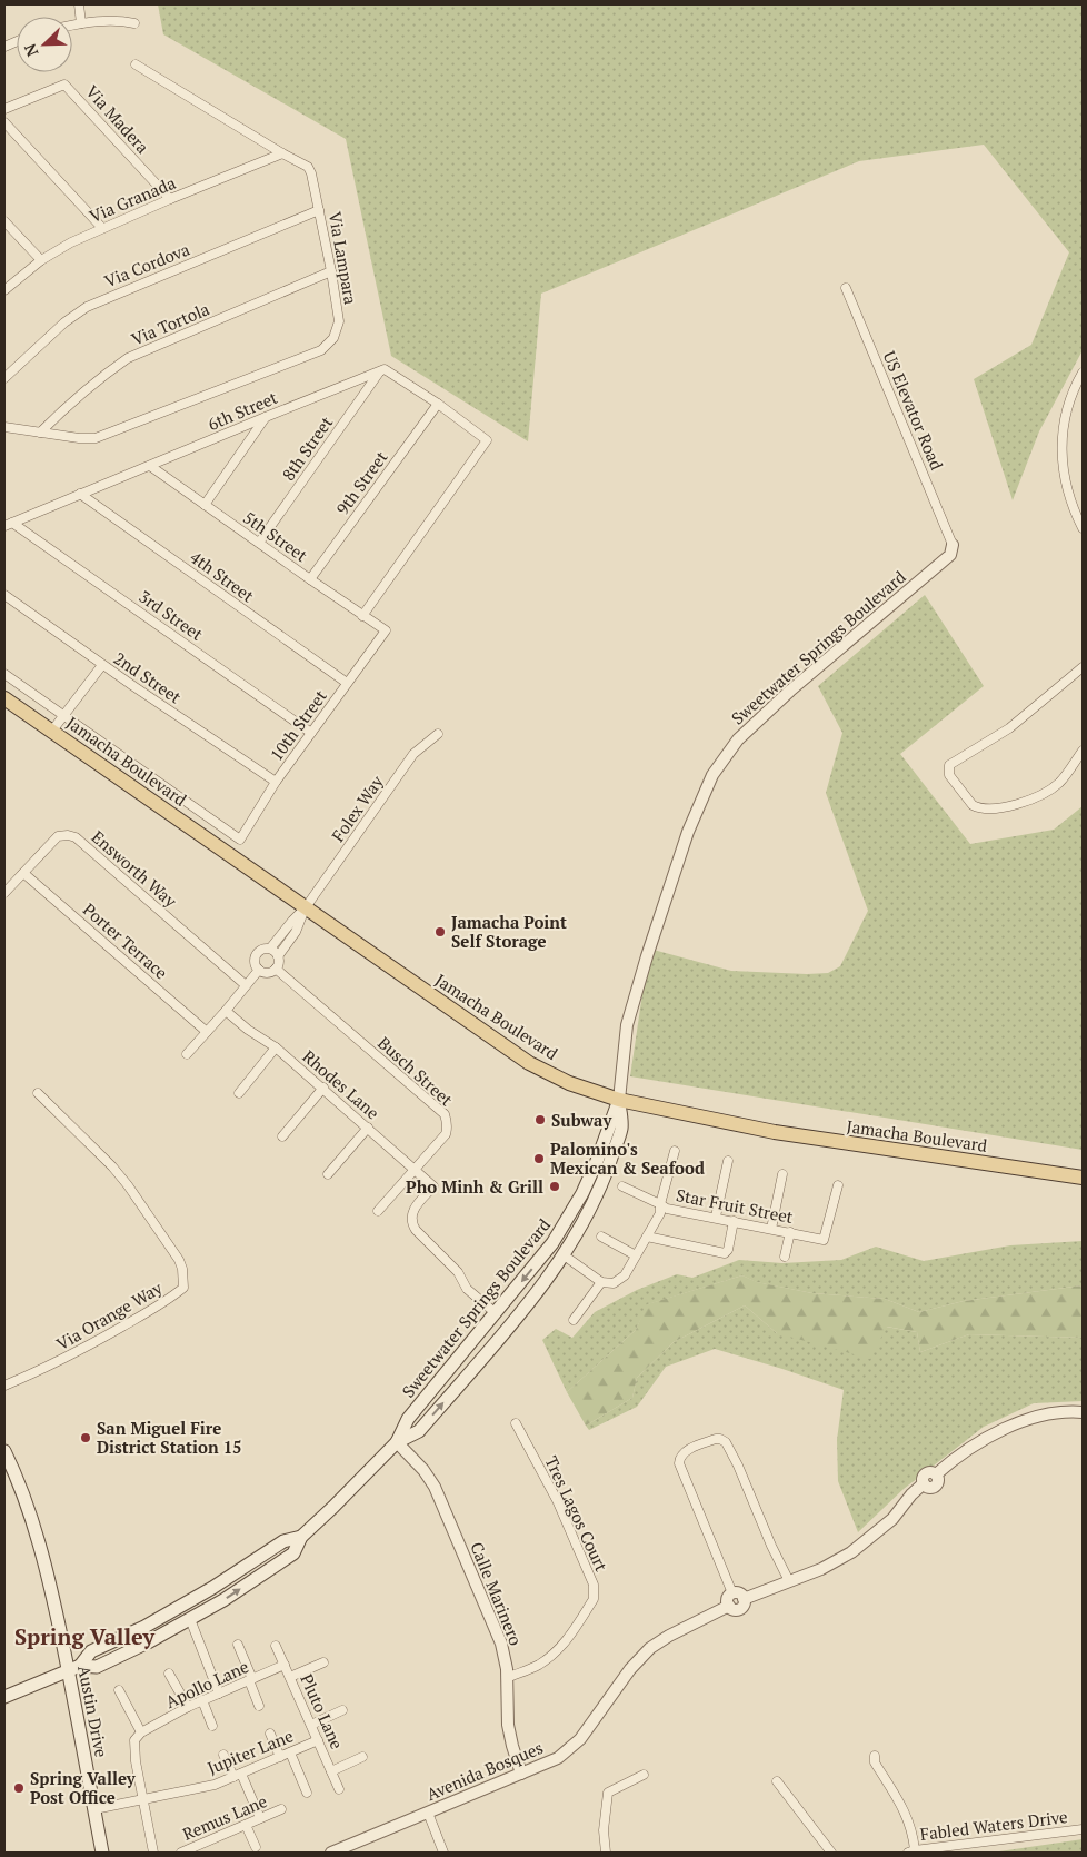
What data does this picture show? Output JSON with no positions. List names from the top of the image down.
{
  "streets": {
    "main road": ["Sweetwater Springs Boulevard", "Jamacha Boulevard", "Austin Drive"],
    "street": [
      "Via Madera",
      "Via Granada",
      "Via Lampara",
      "Via Cordova",
      "Via Tortola",
      "6th Street",
      "US Elevator Road",
      "8th Street",
      "9th Street",
      "5th Street",
      "4th Street",
      "3rd Street",
      "2nd Street",
      "10th Street",
      "Folex Way",
      "Ensworth Way",
      "Porter Terrace",
      "Busch Street",
      "Rhodes Lane",
      "Star Fruit Street",
      "Via Orange Way",
      "Tres Lagos Court",
      "Calle Marinero",
      "Apollo Lane",
      "Pluto Lane",
      "Jupiter Lane",
      "Avenida Bosques",
      "Remus Lane",
      "Fabled Waters Drive"
    ]
  },
  "crossings": [
    ["Via Madera", "Via Granada"],
    ["Via Granada", "Via Lampara"],
    ["Via Lampara", "Via Cordova"],
    ["Via Lampara", "Via Tortola"],
    ["6th Street", "8th Street"],
    ["6th Street", "5th Street"],
    ["6th Street", "4th Street"],
    ["6th Street", "3rd Street"],
    ["US Elevator Road", "Sweetwater Springs Boulevard"],
    ["8th Street", "5th Street"],
    ["9th Street", "5th Street"],
    ["5th Street", "10th Street"],
    ["4th Street", "10th Street"],
    ["3rd Street", "10th Street"],
    ["Sweetwater Springs Boulevard", "Jamacha Boulevard"],
    ["Sweetwater Springs Boulevard", "Rhodes Lane"],
    ["Sweetwater Springs Boulevard", "Calle Marinero"],
    ["Sweetwater Springs Boulevard", "Austin Drive"],
    ["2nd Street", "10th Street"],
    ["Jamacha Boulevard", "Folex Way"],
    ["Ensworth Way", "Porter Terrace"],
    ["Busch Street", "Rhodes Lane"],
    ["Tres Lagos Court", "Calle Marinero"],
    ["Calle Marinero", "Avenida Bosques"],
    ["Apollo Lane", "Pluto Lane"],
    ["Austin Drive", "Jupiter Lane"],
    ["Pluto Lane", "Jupiter Lane"]
  ],
  "districts": ["Spring Valley"],
  "places": [
    "Jamacha Point Self Storage",
    "Subway",
    "Palomino's Mexican & Seafood",
    "Pho Minh & Grill",
    "San Miguel Fire District Station 15",
    "Spring Valley Post Office"
  ],
  "north": "bottom left"
}
